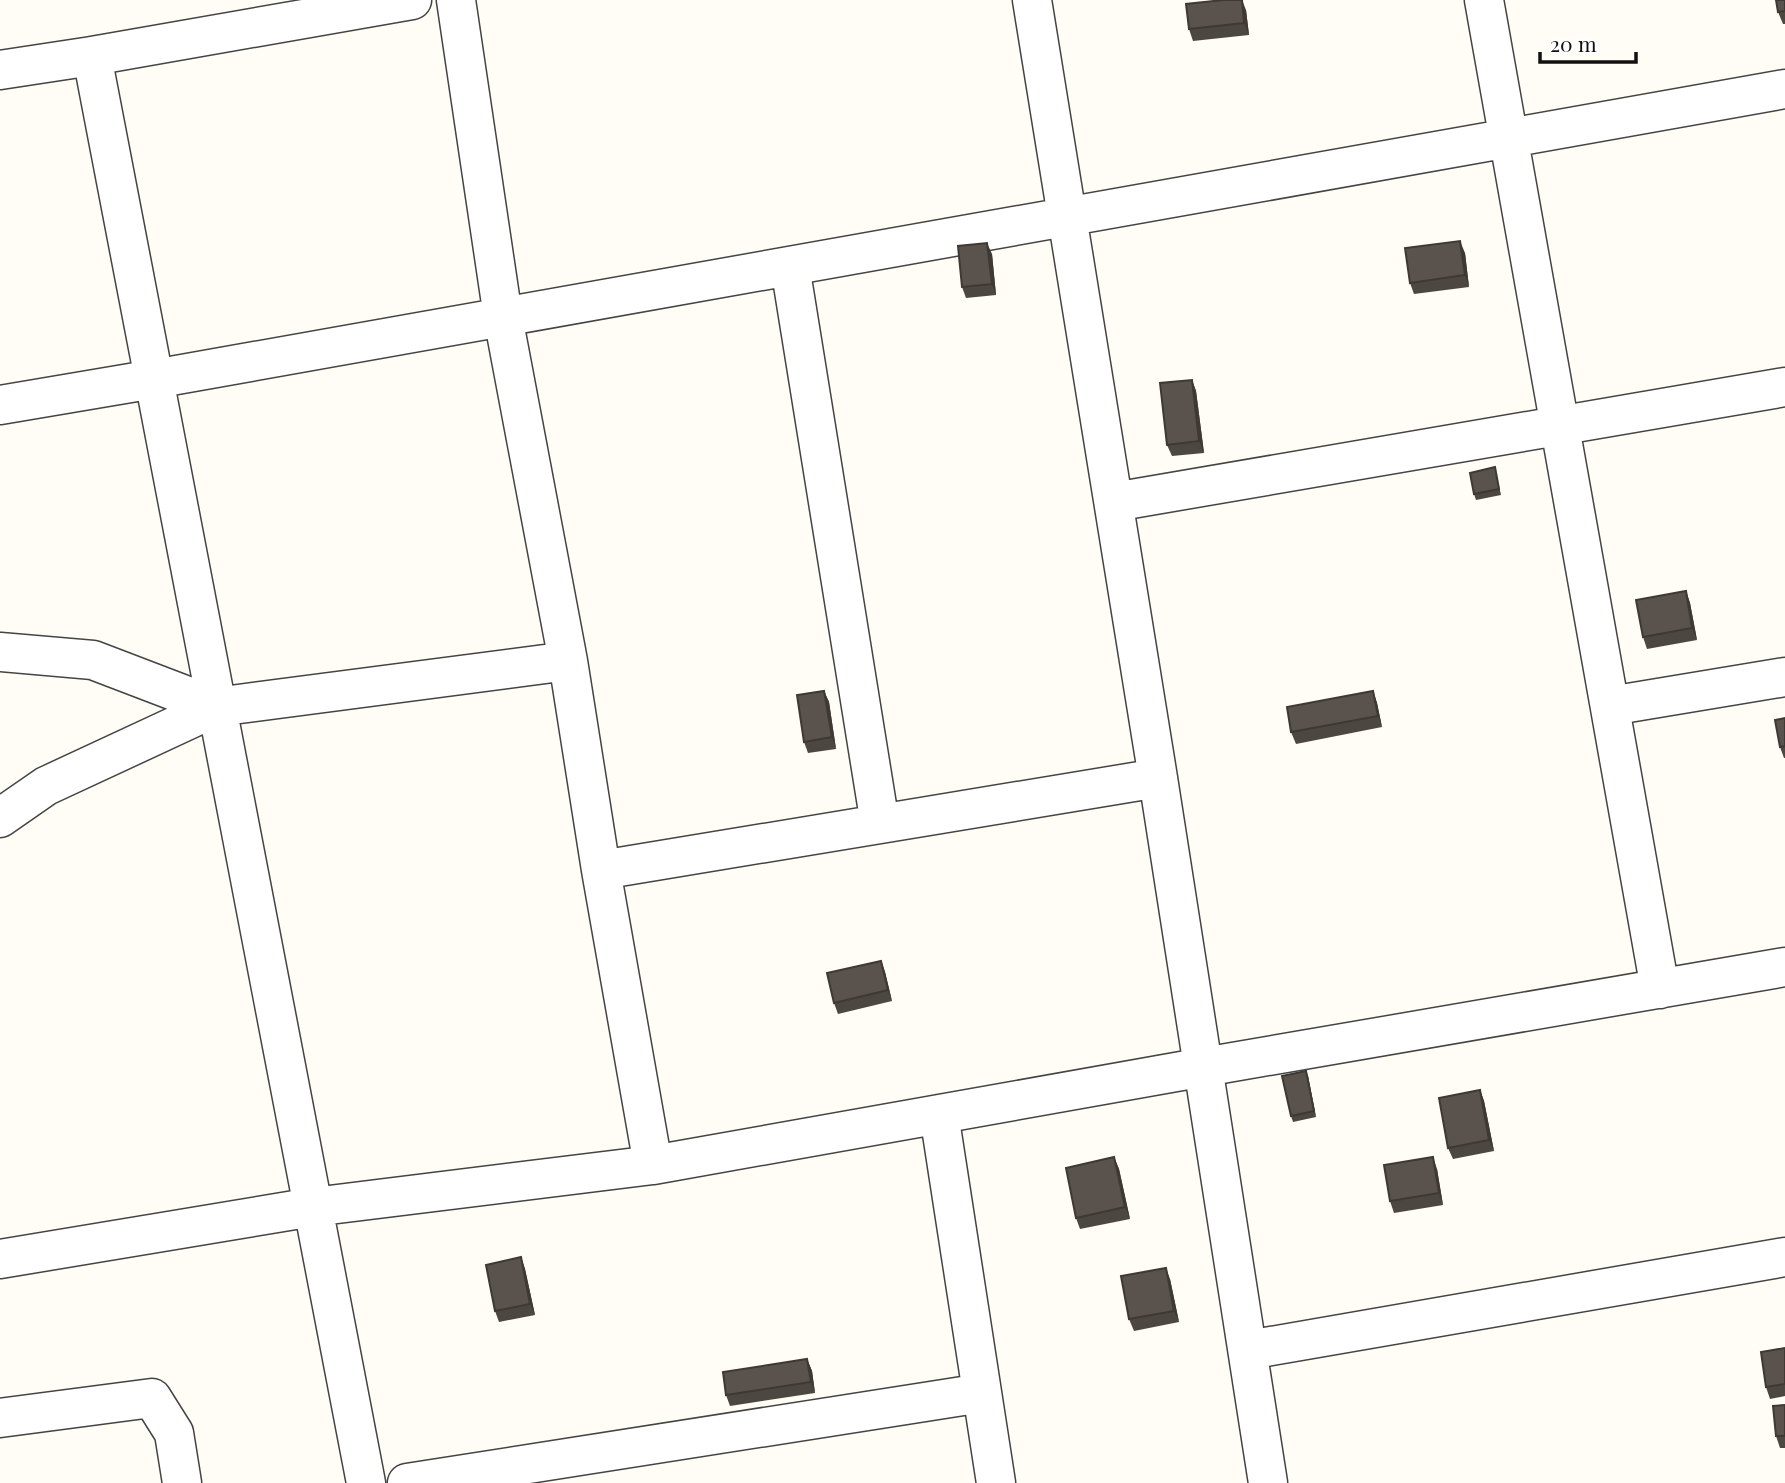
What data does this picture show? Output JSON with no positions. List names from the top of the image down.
{
  "scale_bar": "20 m"
}
